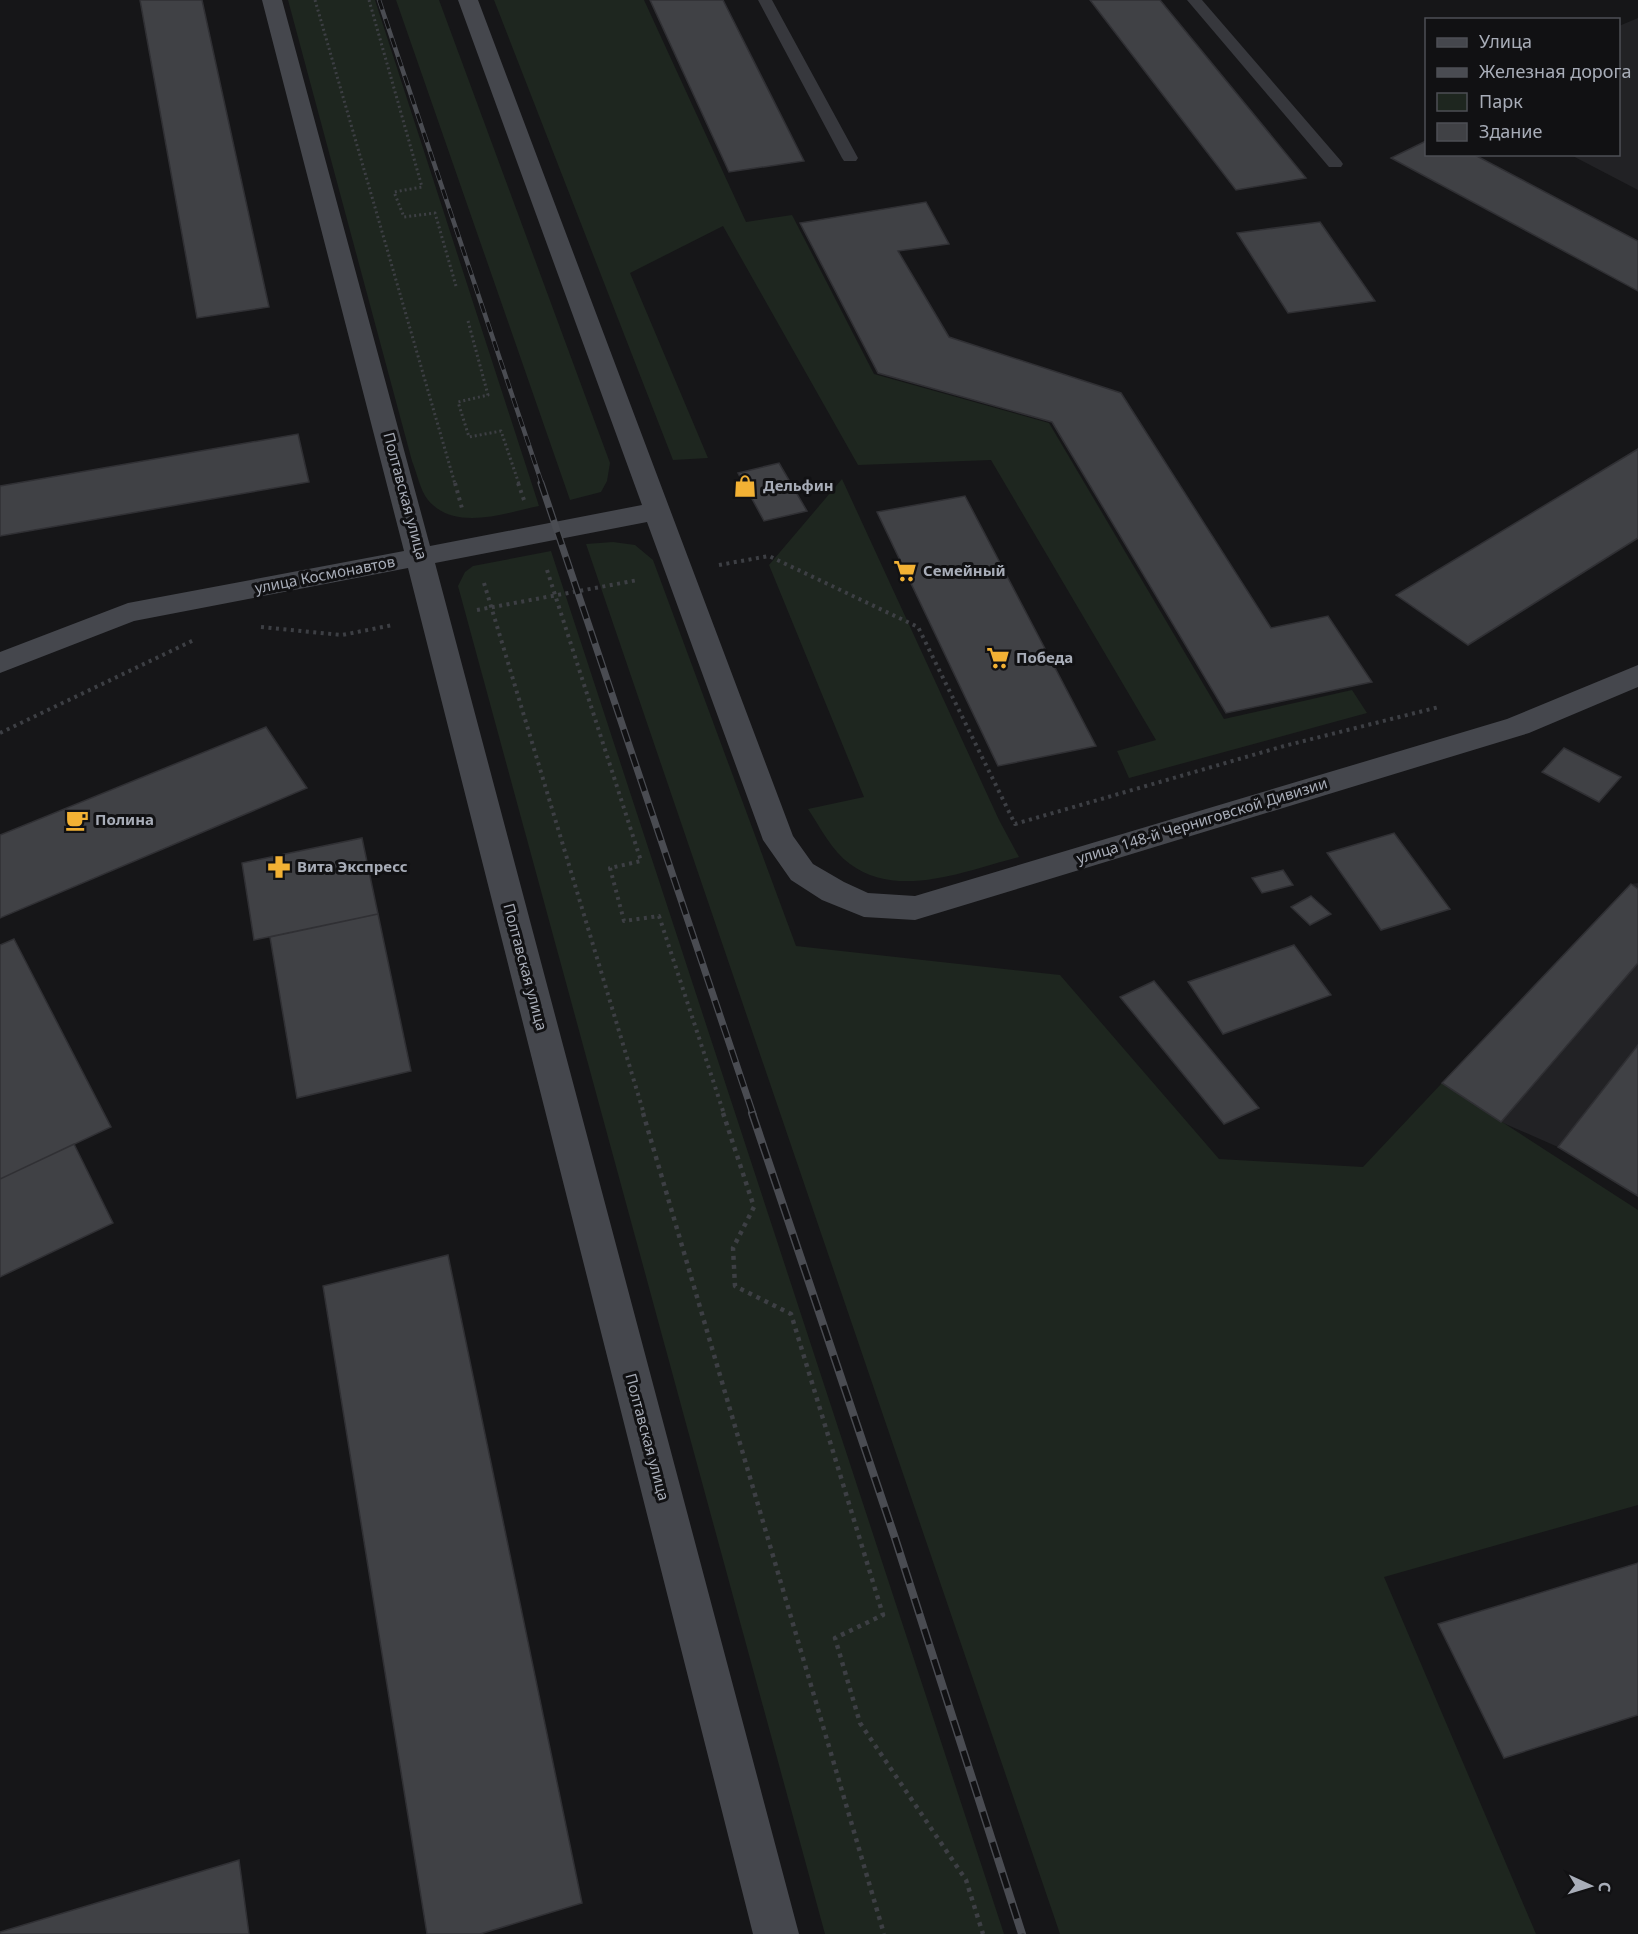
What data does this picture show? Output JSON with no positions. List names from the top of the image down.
{
  "streets": {
    "street": ["Полтавская улица", "улица Космонавтов", "улица 148-й Черниговской Дивизии"]
  },
  "crossings": [
    ["Полтавская улица", "улица Космонавтов"]
  ],
  "places": {
    "shop": ["Дельфин"],
    "supermarket": ["Семейный", "Победа"],
    "cafe": ["Полина"],
    "pharmacy": ["Вита Экспресс"]
  },
  "legend": [
    "Улица",
    "Железная дорога",
    "Парк",
    "Здание"
  ],
  "north": "right"
}
